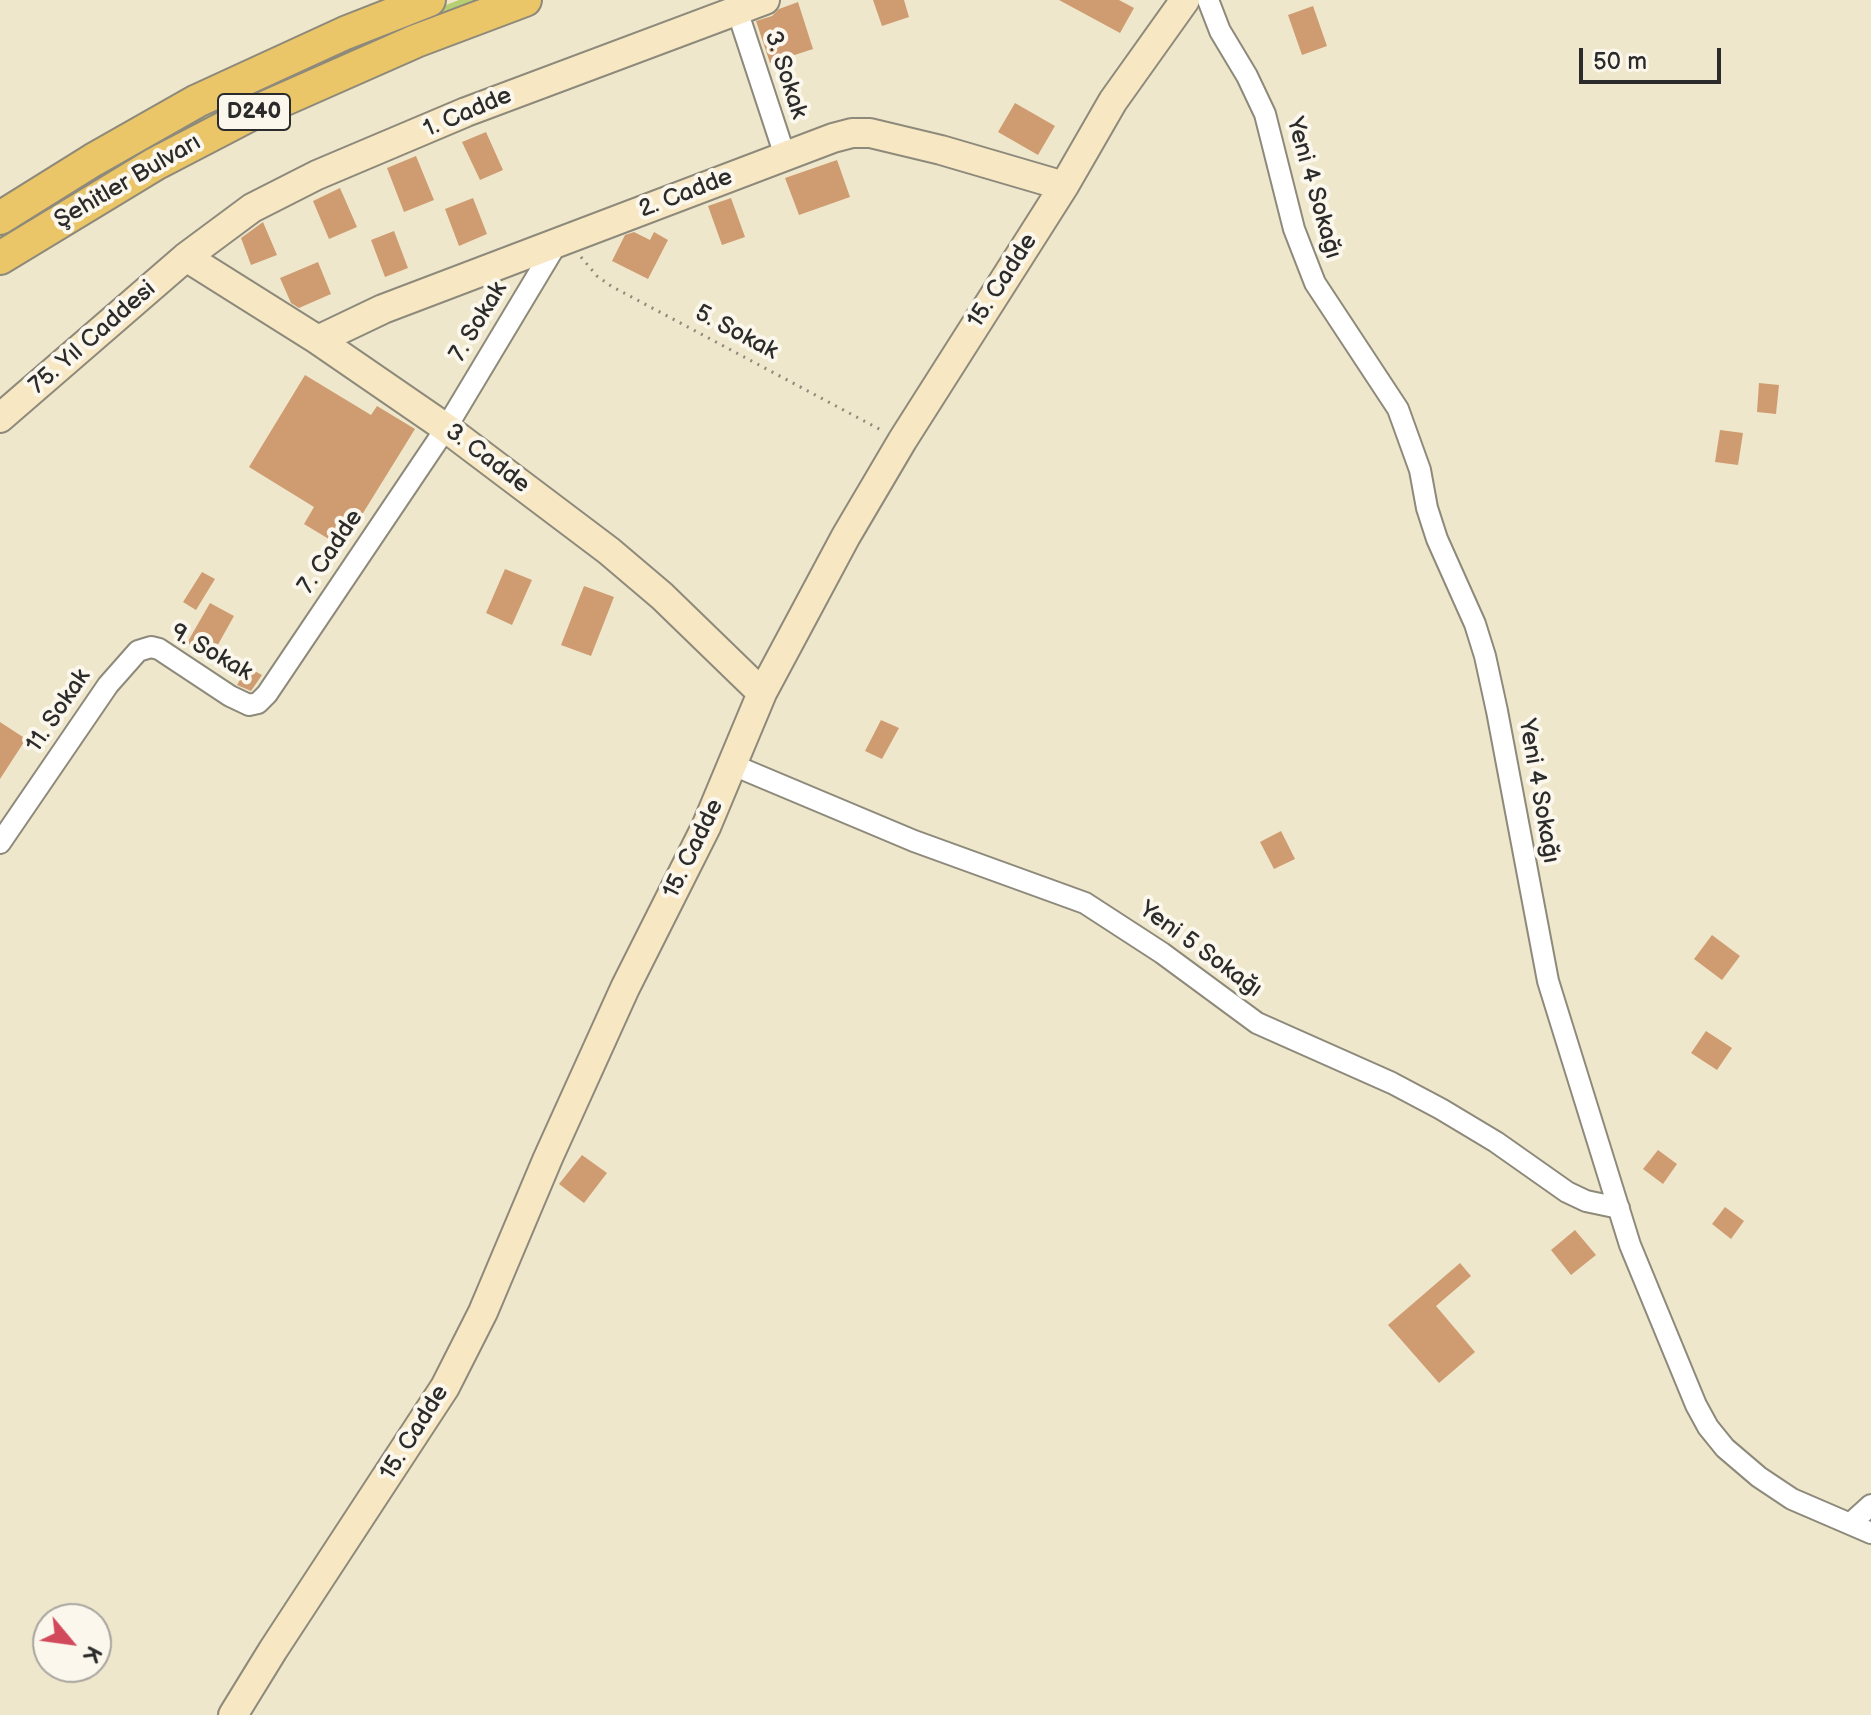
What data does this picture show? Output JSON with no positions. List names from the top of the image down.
{
  "streets": {
    "main road": ["D240", "Şehitler Bulvarı"],
    "street": [
      "3. Sokak",
      "1. Cadde",
      "Yeni 4 Sokağı",
      "2. Cadde",
      "15. Cadde",
      "7. Sokak",
      "75. Yıl Caddesi",
      "3. Cadde",
      "7. Cadde",
      "9. Sokak",
      "11. Sokak",
      "Yeni 5 Sokağı"
    ],
    "path": ["5. Sokak"]
  },
  "crossings": [
    ["3. Sokak", "1. Cadde"],
    ["3. Sokak", "2. Cadde"],
    ["1. Cadde", "75. Yıl Caddesi"],
    ["1. Cadde", "3. Cadde"],
    ["Yeni 4 Sokağı", "Yeni 5 Sokağı"],
    ["2. Cadde", "15. Cadde"],
    ["2. Cadde", "7. Sokak"],
    ["2. Cadde", "5. Sokak"],
    ["2. Cadde", "3. Cadde"],
    ["15. Cadde", "5. Sokak"],
    ["15. Cadde", "3. Cadde"],
    ["15. Cadde", "Yeni 5 Sokağı"],
    ["7. Sokak", "5. Sokak"],
    ["7. Sokak", "3. Cadde"],
    ["7. Sokak", "7. Cadde"],
    ["75. Yıl Caddesi", "3. Cadde"],
    ["3. Cadde", "7. Cadde"],
    ["7. Cadde", "9. Sokak"],
    ["9. Sokak", "11. Sokak"]
  ],
  "scale_bar": "50 m",
  "north": "bottom right"
}
